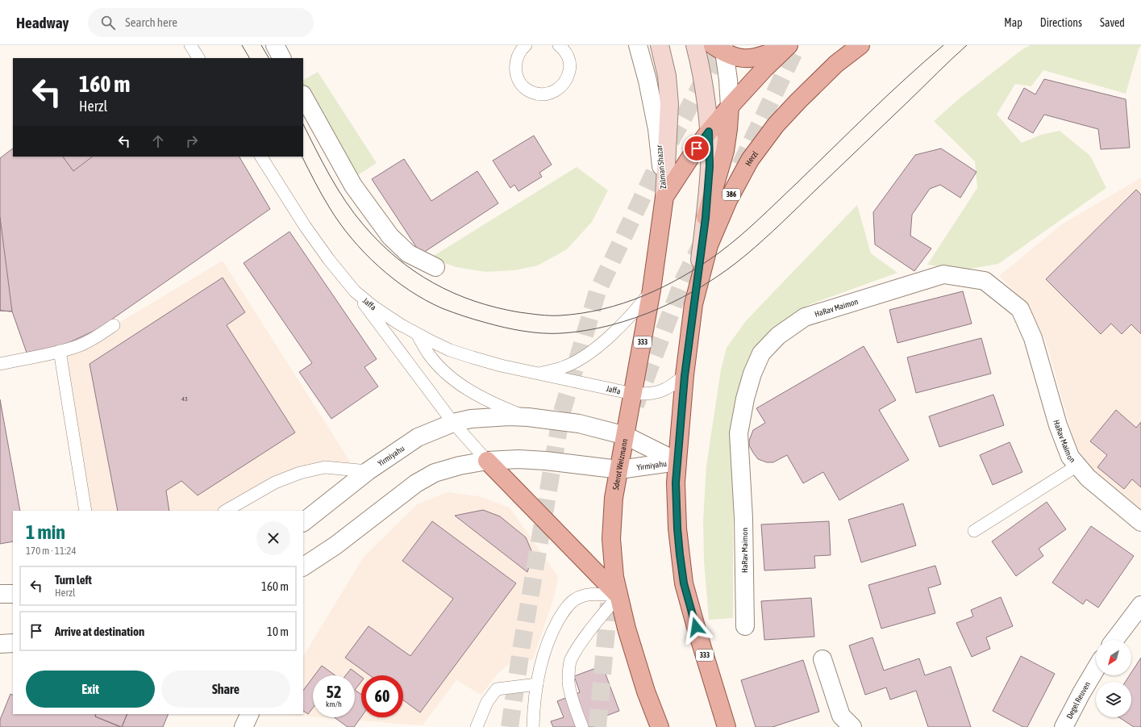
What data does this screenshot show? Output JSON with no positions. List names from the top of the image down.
{
  "streets": {
    "main road": [
      "Herzl",
      "Zalman Shazar",
      "386",
      "333",
      "Sderot Weizmann"
    ],
    "street": ["HaRav Maimon", "Yirmiyahu", "Degel Reuven"],
    "lane": ["Jaffa"]
  },
  "crossings": [
    ["Herzl", "333"],
    ["Zalman Shazar", "Sderot Weizmann"],
    ["Jaffa", "333"],
    ["Jaffa", "Sderot Weizmann"],
    ["333", "Yirmiyahu"],
    ["Yirmiyahu", "Sderot Weizmann"]
  ],
  "house_numbers": ["43"],
  "north": "bottom left",
  "page": {
    "header": "Headway",
    "search": "Search here",
    "nav": ["Map", "Directions", "Saved"],
    "turn": ["160 m", "Herzl"],
    "heading": ["1 min", "170 m · 11:24"],
    "list": [
      {
        "name": "Turn left",
        "note": "Herzl",
        "value": "160 m"
      },
      {
        "name": "Arrive at destination",
        "value": "10 m"
      }
    ],
    "buttons": ["Exit", "Share"],
    "speed": "52 km/h",
    "limit": "60"
  }
}
